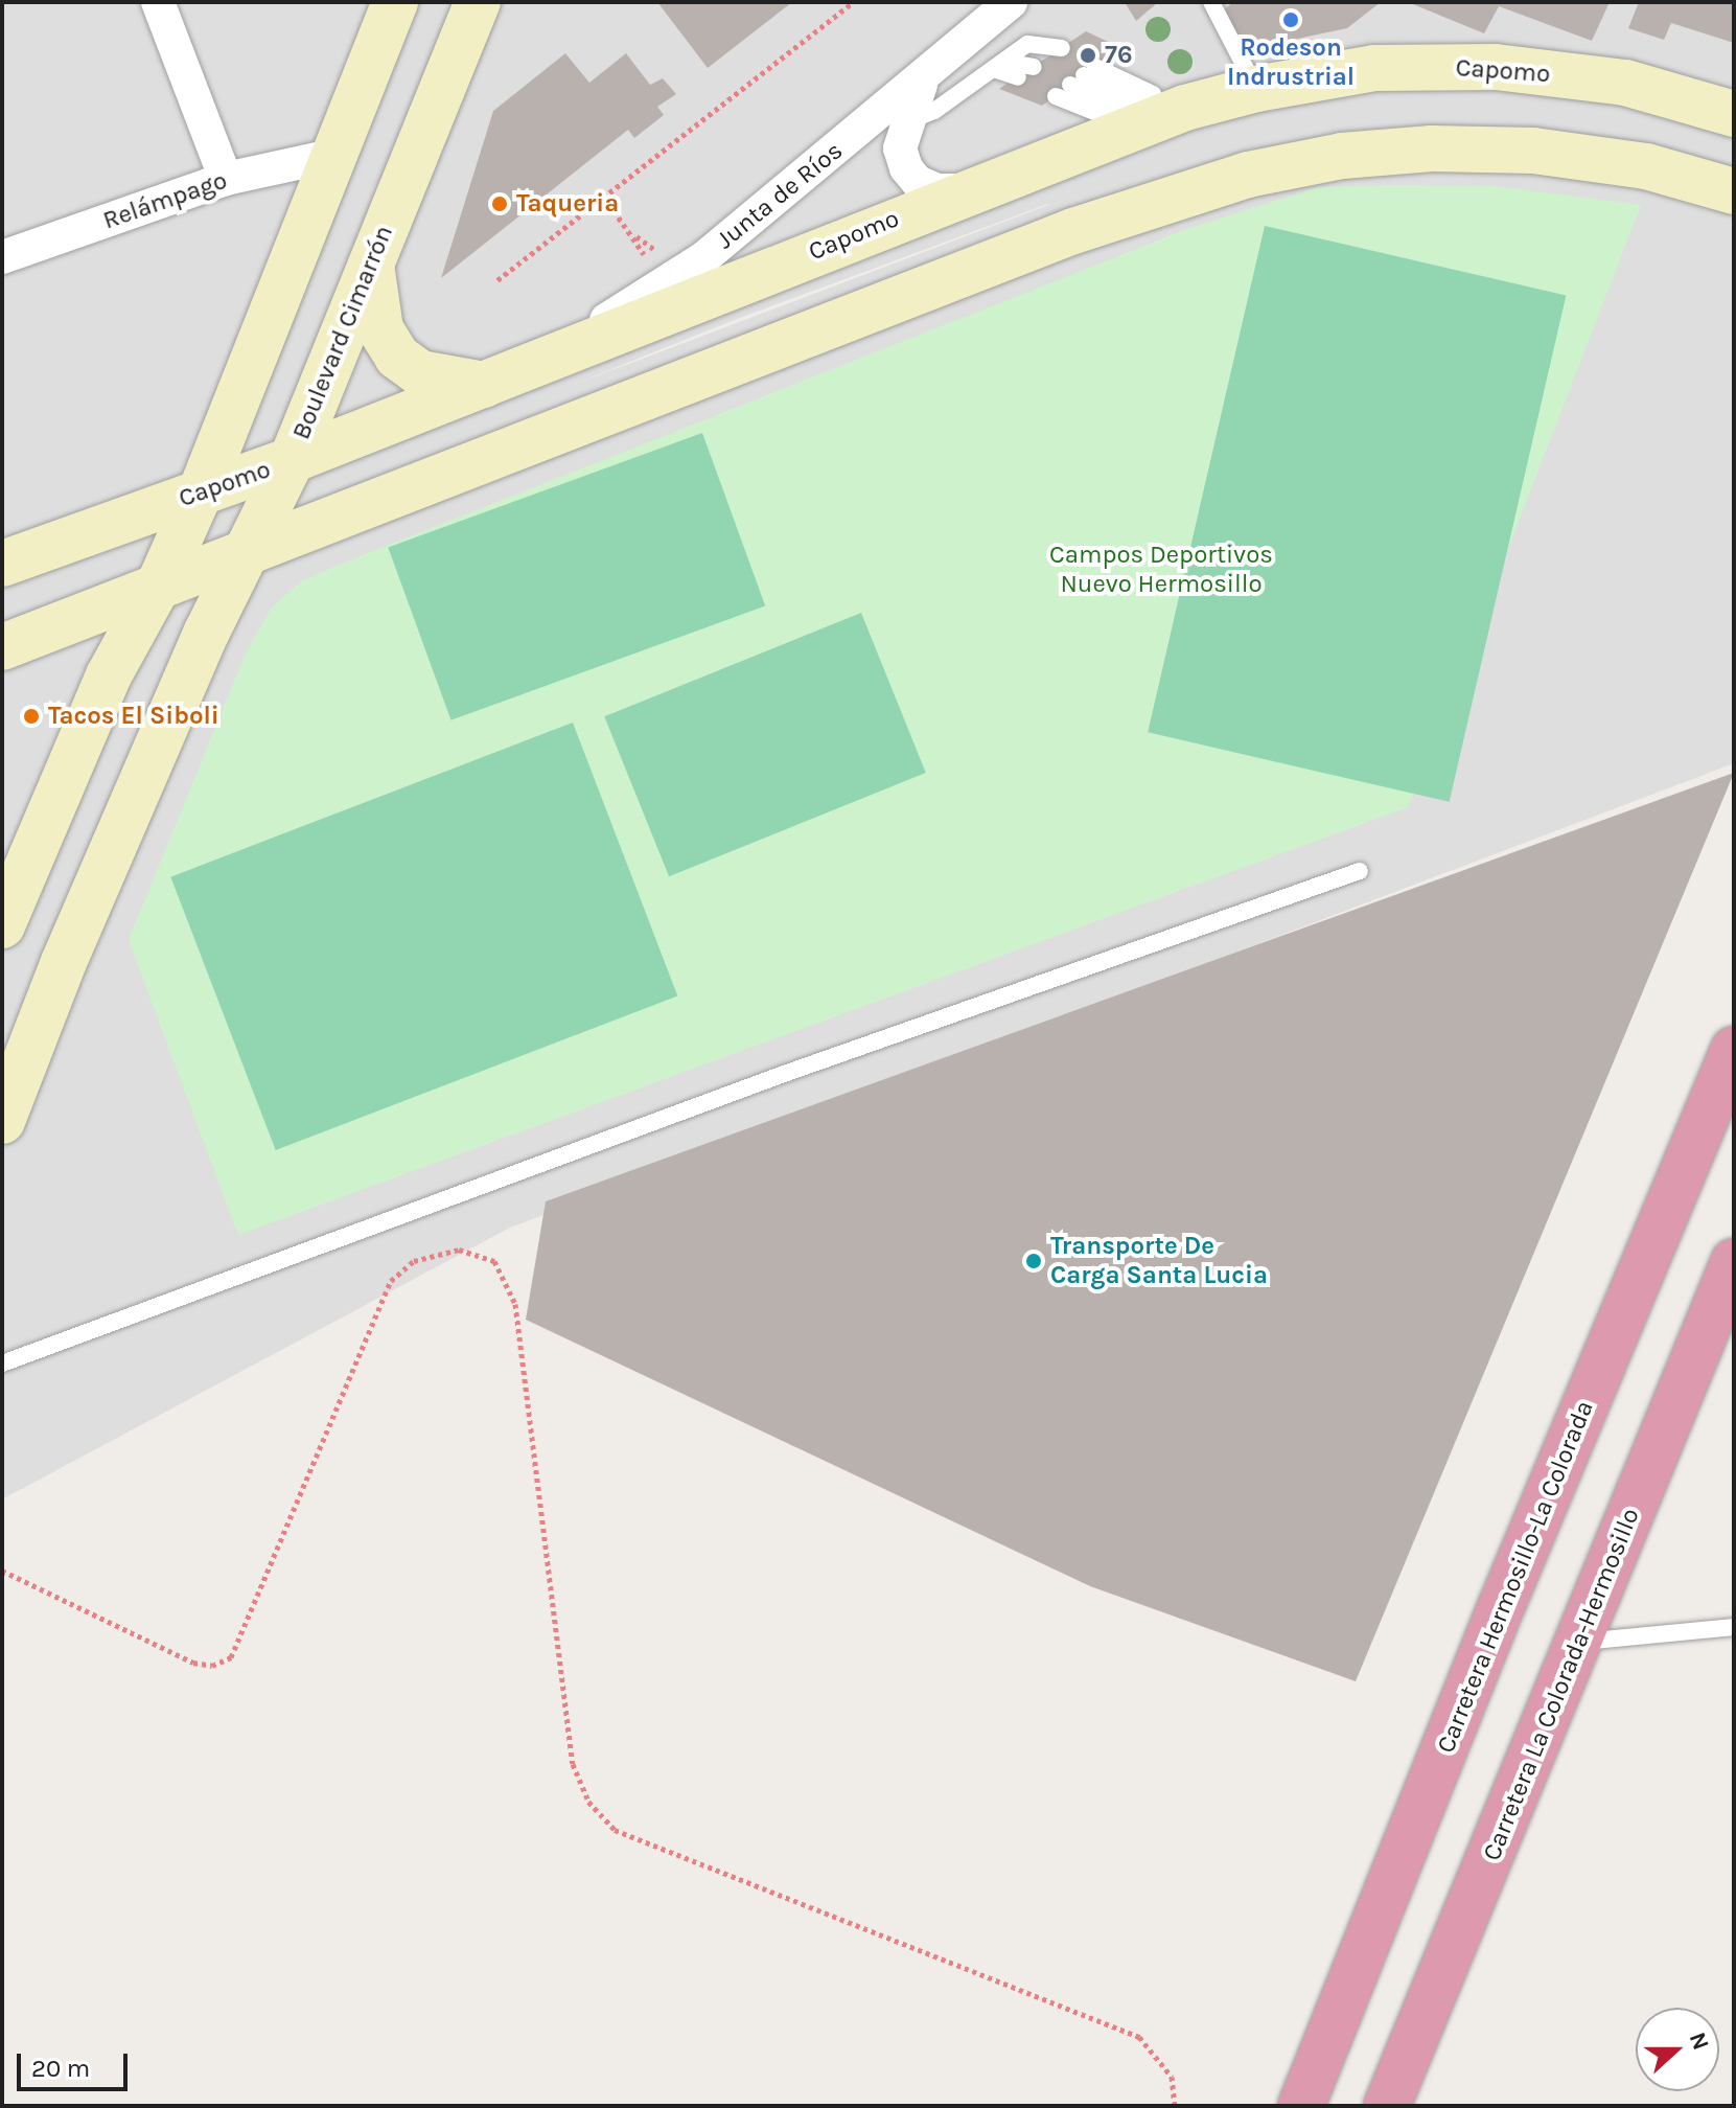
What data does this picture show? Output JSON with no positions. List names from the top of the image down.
{
  "streets": {
    "highway": ["Carretera Hermosillo-La Colorada", "Carretera La Colorada-Hermosillo"],
    "main road": ["Capomo", "Boulevard Cimarrón"],
    "street": ["Junta de Ríos", "Relámpago"]
  },
  "crossings": [
    ["Capomo", "Junta de Ríos"],
    ["Capomo", "Boulevard Cimarrón"]
  ],
  "parks": ["Campos Deportivos Nuevo Hermosillo"],
  "places": [
    "Rodeson Indrustrial",
    "76",
    "Taqueria",
    "Tacos El Siboli",
    "Transporte De Carga Santa Lucia"
  ],
  "scale_bar": "20 m",
  "north": "right"
}
